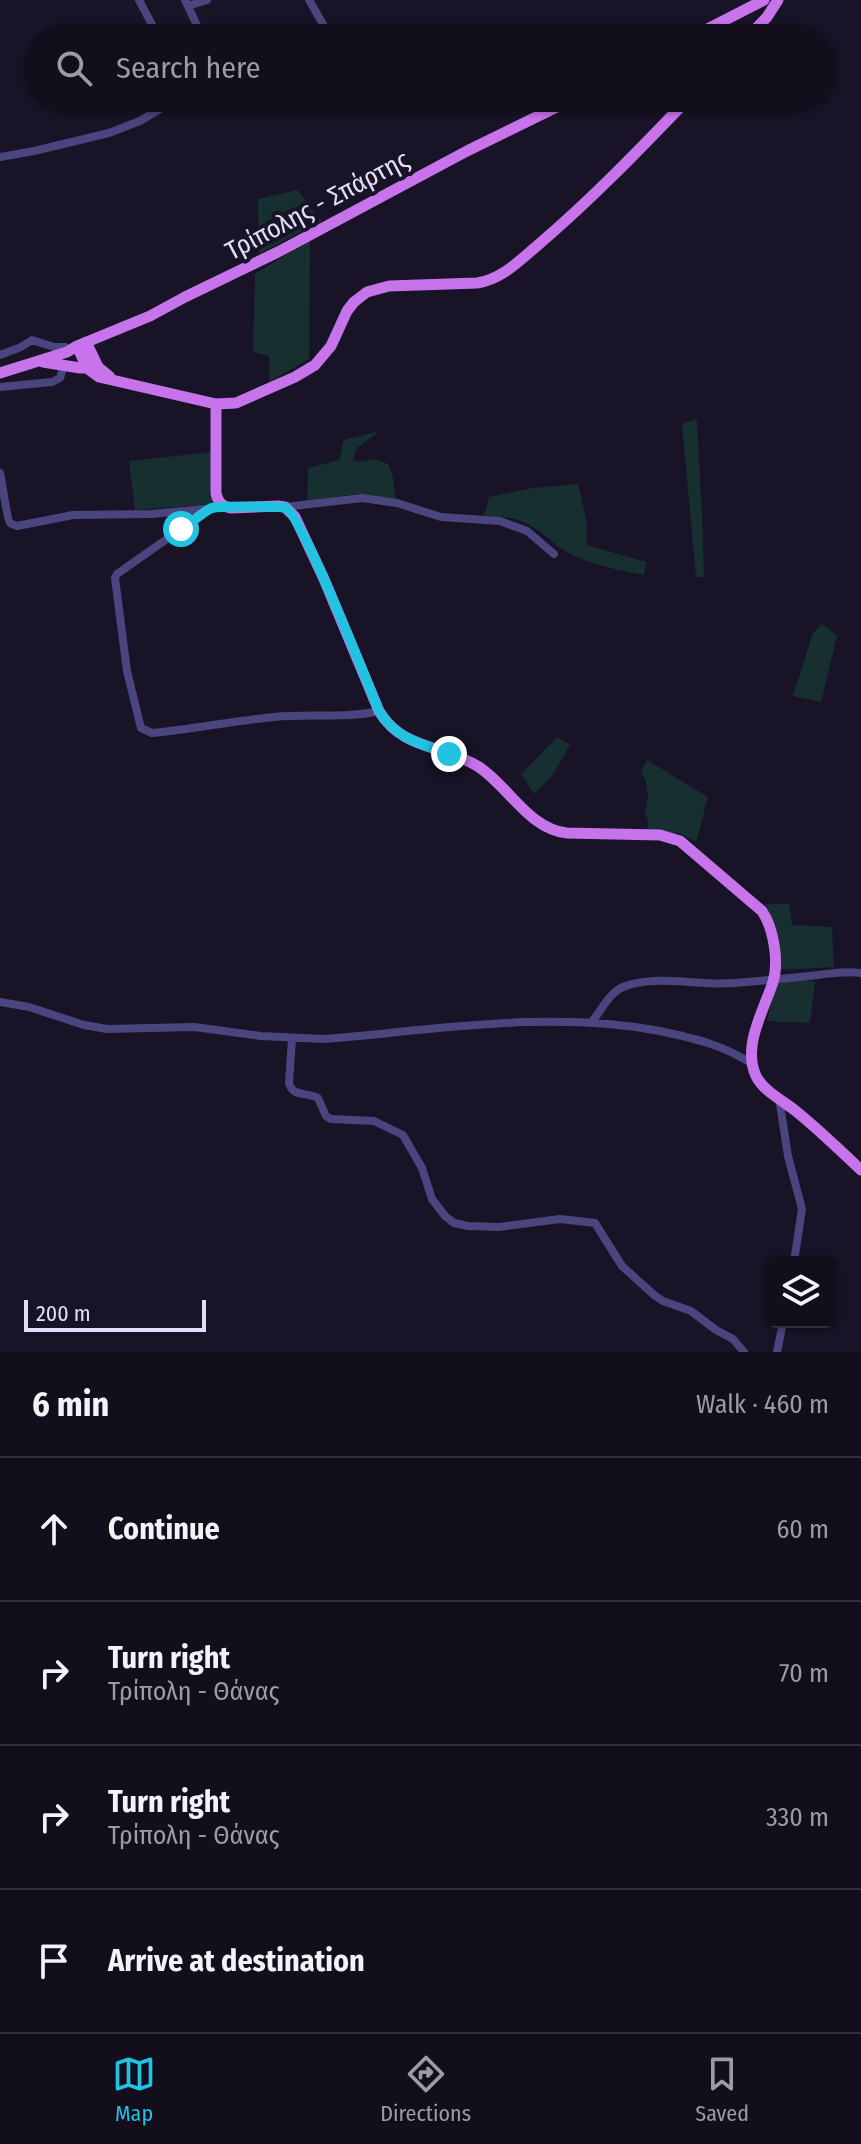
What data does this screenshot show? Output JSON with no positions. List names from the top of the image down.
{
  "streets": {
    "main road": ["Τρίπολης - Σπάρτης"]
  },
  "scale_bar": "200 m",
  "page": {
    "search": "Search here",
    "scale": "200 m",
    "heading": ["6 min", "Walk · 460 m"],
    "list": [
      ["Continue", "60 m"],
      ["Turn right", "Τρίπολη - Θάνας", "70 m"],
      ["Turn right", "Τρίπολη - Θάνας", "330 m"],
      "Arrive at destination"
    ],
    "nav": ["Map", "Directions", "Saved"]
  }
}
